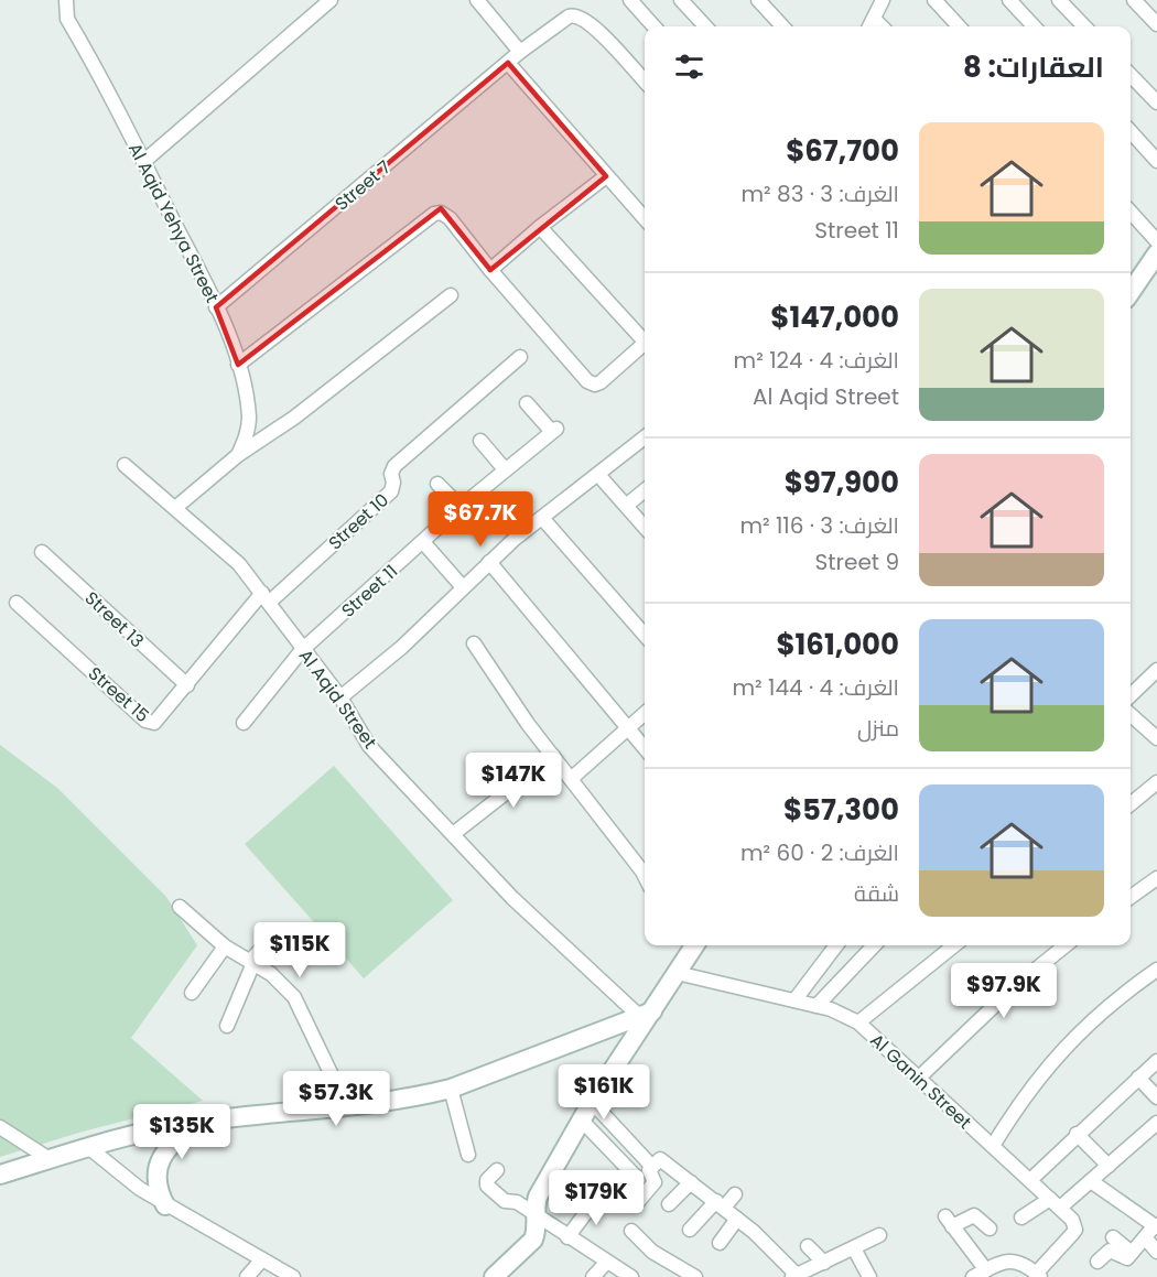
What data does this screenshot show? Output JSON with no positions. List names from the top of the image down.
{
  "streets": {
    "street": [
      "Street 7",
      "Al Aqid Yehya Street",
      "Street 10",
      "Street 11",
      "Street 13",
      "Street 15",
      "Al Aqid Street",
      "Al Ganin Street"
    ]
  },
  "crossings": [
    ["Street 7", "Al Aqid Yehya Street"],
    ["Street 10", "Street 15"],
    ["Street 10", "Al Aqid Street"],
    ["Street 11", "Al Aqid Street"],
    ["Street 13", "Street 15"],
    ["Street 15", "Al Aqid Street"]
  ],
  "page": {
    "heading": "العقارات: 8",
    "list": [
      {
        "name": "$67,700",
        "note": "الغرف: 3 · 83 m² · Street 11"
      },
      {
        "name": "$147,000",
        "note": "الغرف: 4 · 124 m² · Al Aqid Street"
      },
      {
        "name": "$97,900",
        "note": "الغرف: 3 · 116 m² · Street 9"
      },
      {
        "name": "$161,000",
        "note": "الغرف: 4 · 144 m² · منزل"
      },
      {
        "name": "$57,300",
        "note": "الغرف: 2 · 60 m² · شقة"
      }
    ],
    "price": [
      "$67.7K",
      "$147K",
      "$115K",
      "$97.9K",
      "$161K",
      "$57.3K",
      "$135K",
      "$179K"
    ]
  }
}
